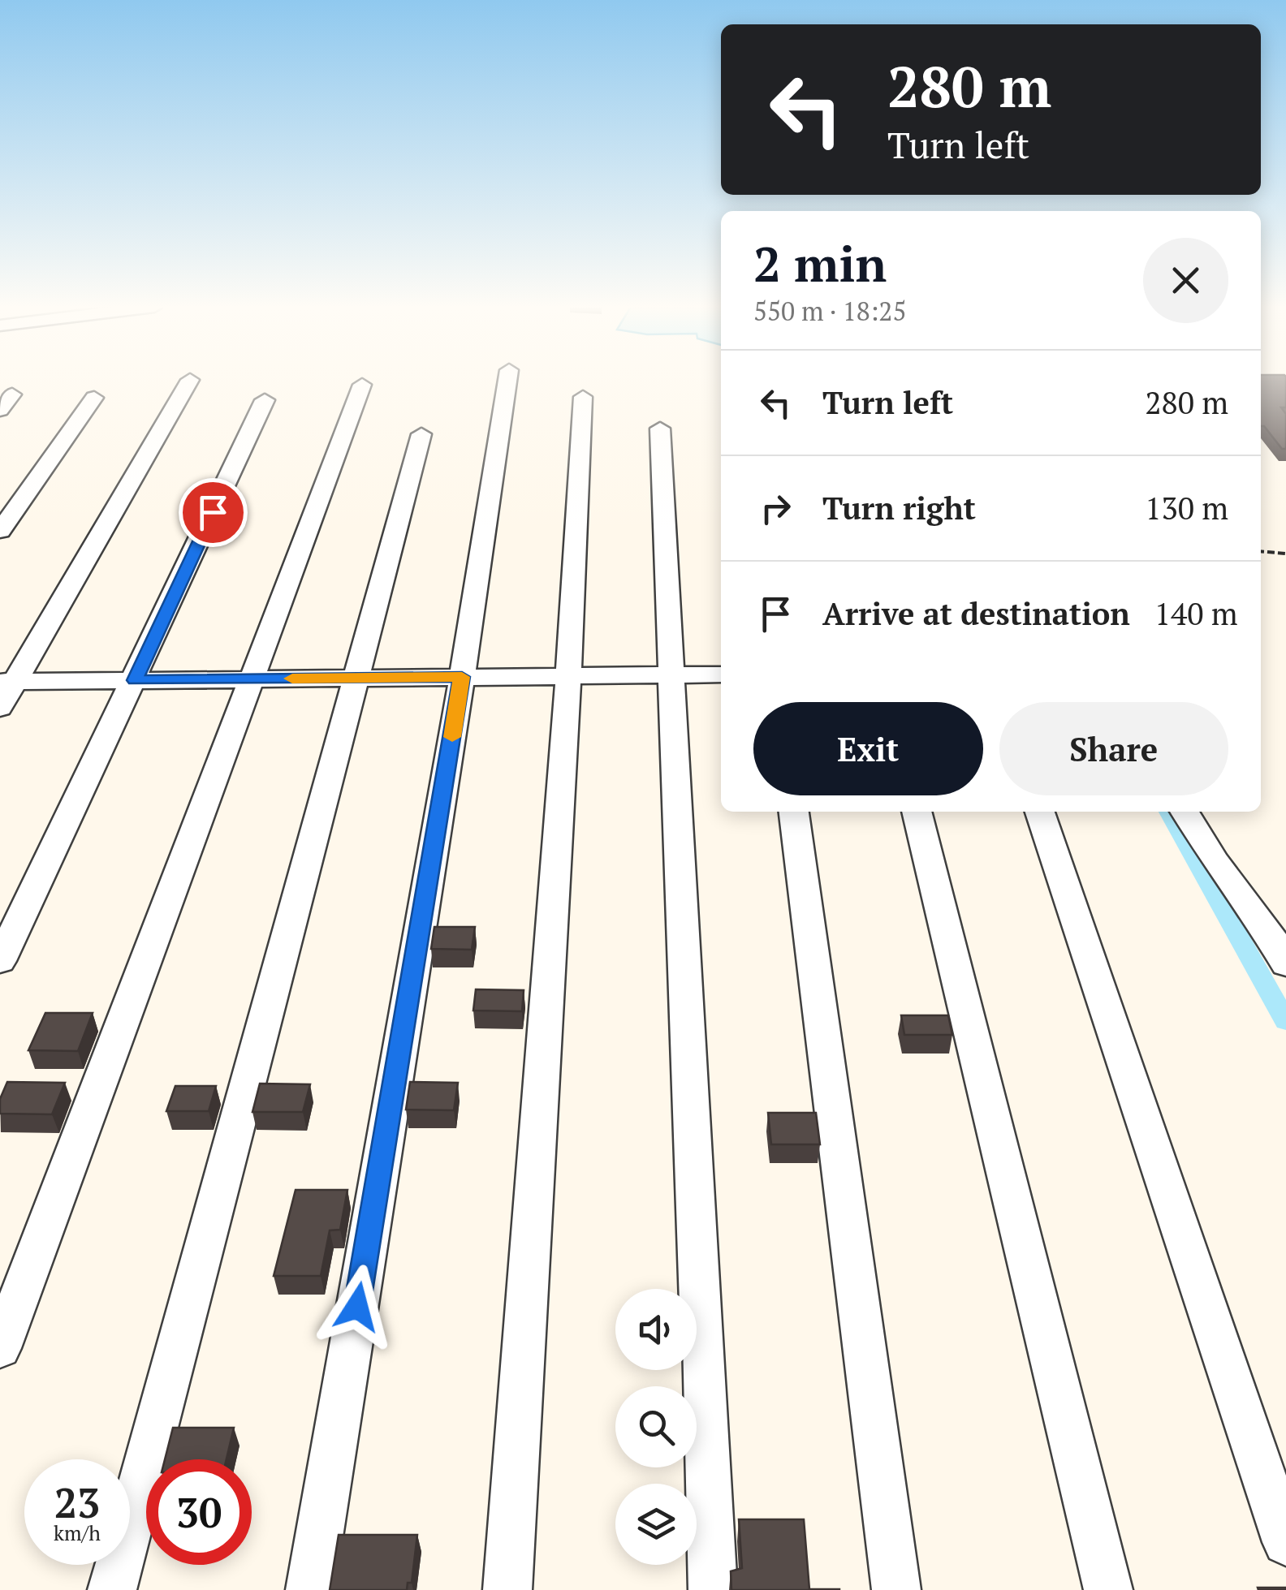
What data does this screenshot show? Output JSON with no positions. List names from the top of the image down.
{
  "page": {
    "turn": ["280 m", "Turn left"],
    "heading": ["2 min", "550 m · 18:25"],
    "list": [
      {
        "name": "Turn left",
        "value": "280 m"
      },
      {
        "name": "Turn right",
        "value": "130 m"
      },
      {
        "name": "Arrive at destination",
        "value": "140 m"
      }
    ],
    "buttons": ["Exit", "Share"],
    "speed": "23 km/h",
    "limit": "30"
  }
}
